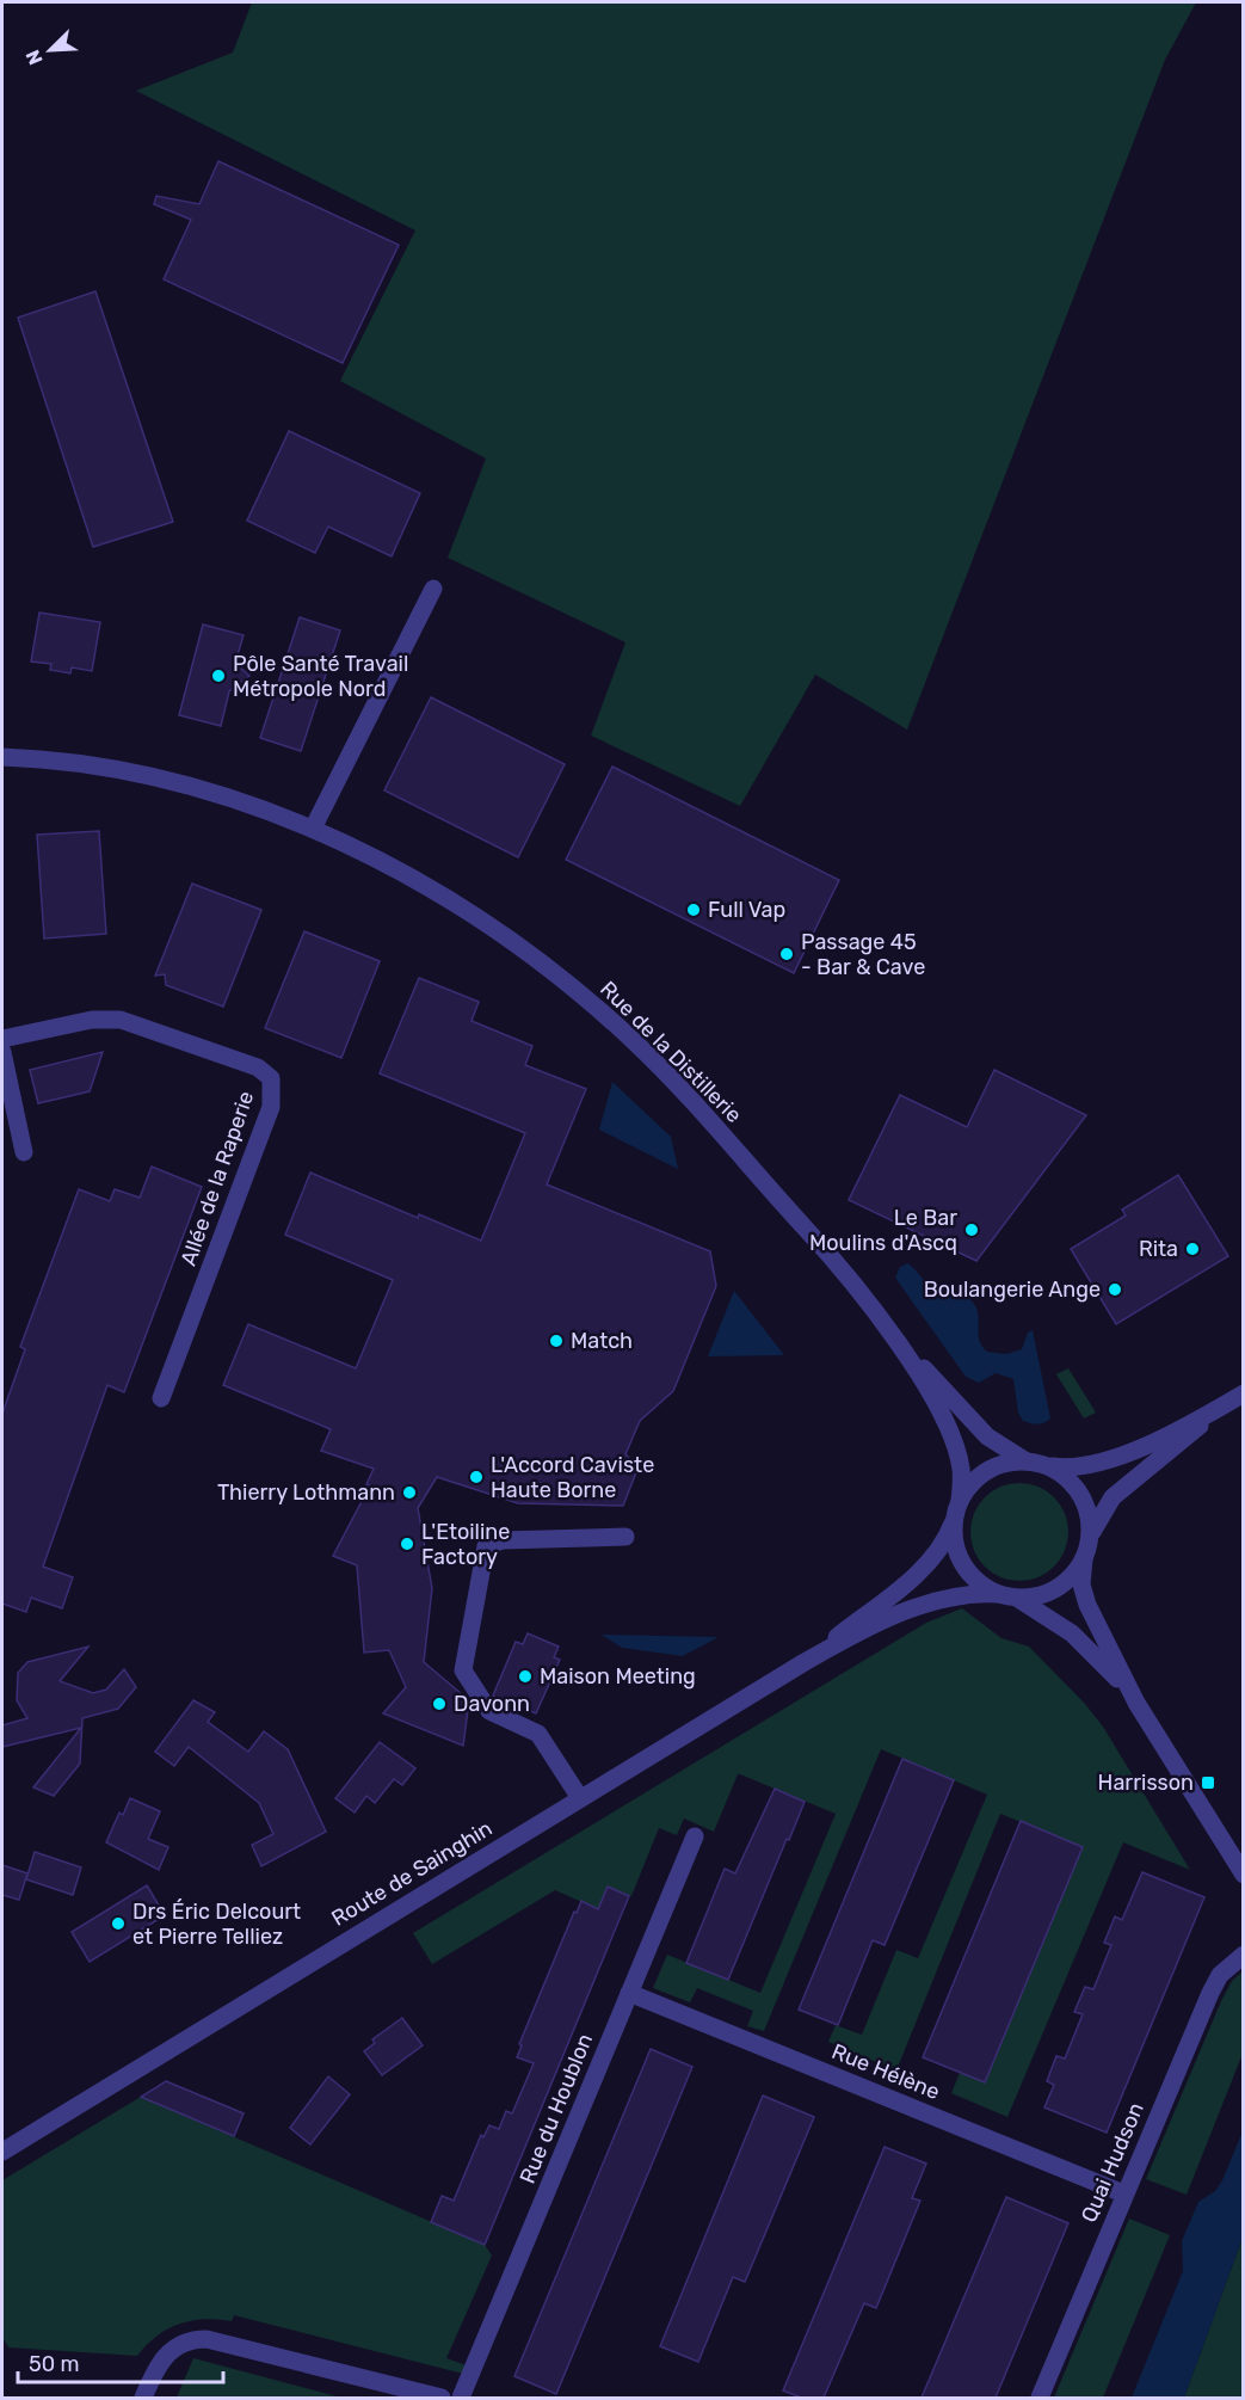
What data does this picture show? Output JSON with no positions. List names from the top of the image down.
{
  "streets": {
    "street": [
      "Rue de la Distillerie",
      "Allée de la Raperie",
      "Route de Sainghin",
      "Rue Hélène",
      "Rue du Houblon",
      "Quai Hudson"
    ]
  },
  "crossings": [
    ["Rue de la Distillerie", "Route de Sainghin"],
    ["Rue Hélène", "Rue du Houblon"],
    ["Rue Hélène", "Quai Hudson"]
  ],
  "places": {
    "other": [
      "Pôle Santé Travail Métropole Nord",
      "Full Vap",
      "Passage 45 - Bar & Cave",
      "Le Bar Moulins d'Ascq",
      "Rita",
      "Boulangerie Ange",
      "Match",
      "L'Accord Caviste Haute Borne",
      "Thierry Lothmann",
      "L'Etoiline Factory",
      "Maison Meeting",
      "Davonn",
      "Drs Éric Delcourt et Pierre Telliez"
    ],
    "transit": ["Harrisson"]
  },
  "scale_bar": "50 m",
  "north": "bottom left"
}
